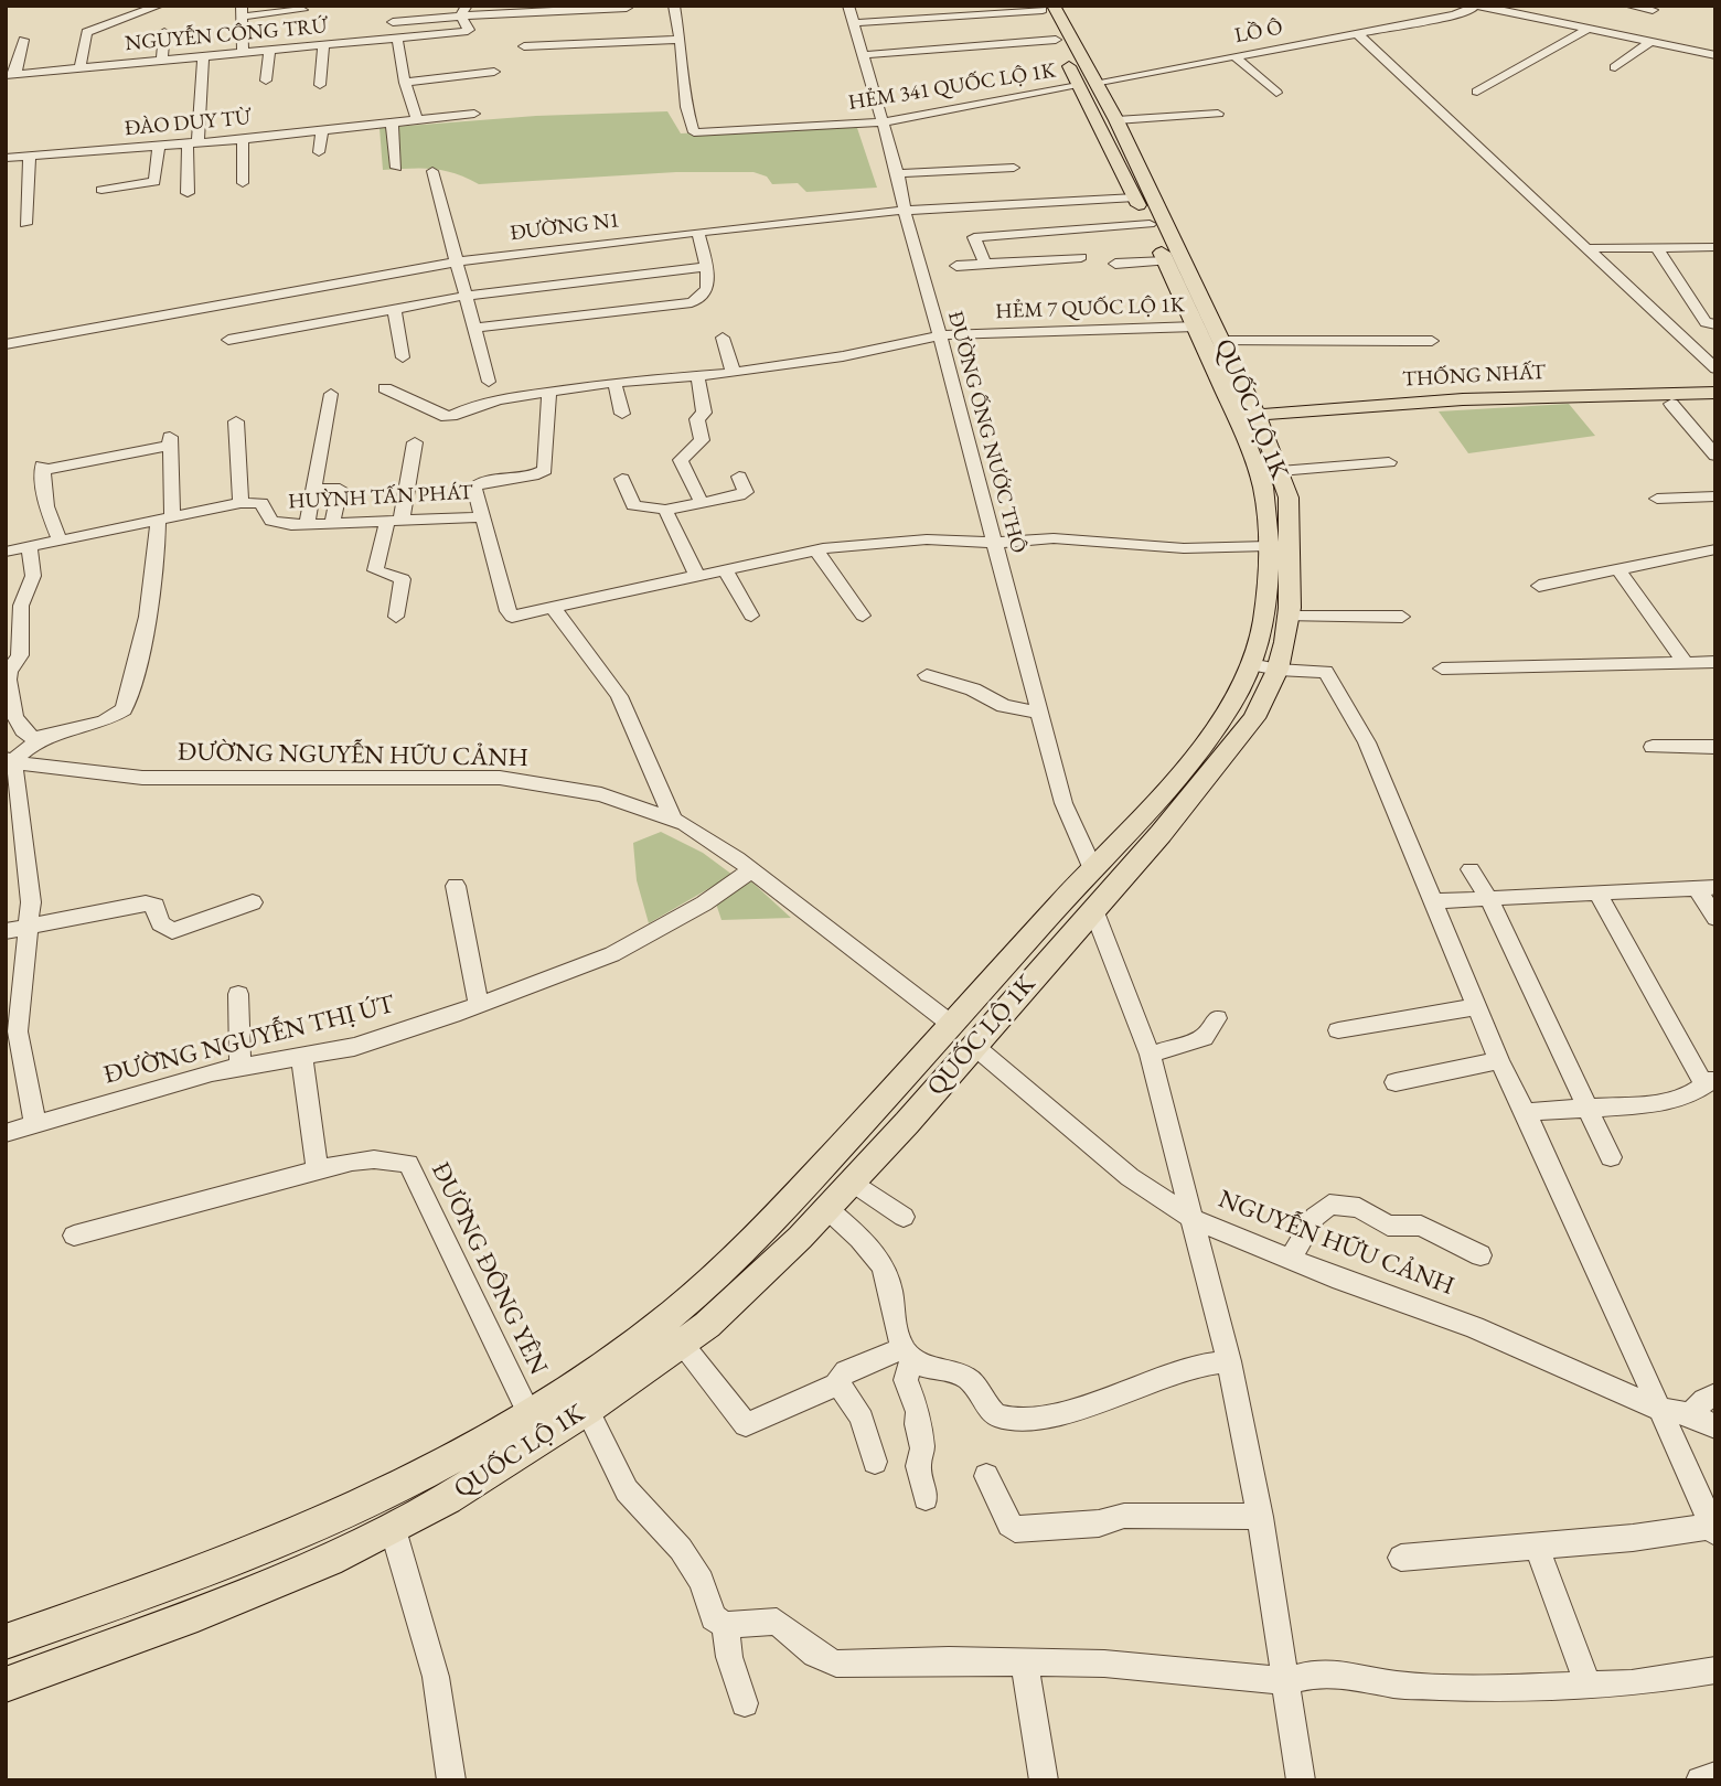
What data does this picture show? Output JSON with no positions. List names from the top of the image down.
{
  "streets": {
    "main road": ["THỐNG NHẤT", "QUỐC LỘ 1K"],
    "street": [
      "LỒ Ô",
      "NGUYỄN CÔNG TRỨ",
      "HẺM 341 QUỐC LỘ 1K",
      "ĐÀO DUY TỪ",
      "ĐƯỜNG N1",
      "HẺM 7 QUỐC LỘ 1K",
      "ĐƯỜNG ỐNG NƯỚC THÔ",
      "HUỲNH TẤN PHÁT",
      "ĐƯỜNG NGUYỄN HỮU CẢNH",
      "ĐƯỜNG NGUYỄN THỊ ÚT",
      "NGUYỄN HỮU CẢNH",
      "ĐƯỜNG ĐÔNG YÊN"
    ]
  },
  "crossings": [
    ["LỒ Ô", "HẺM 341 QUỐC LỘ 1K"],
    ["LỒ Ô", "QUỐC LỘ 1K"],
    ["HẺM 341 QUỐC LỘ 1K", "QUỐC LỘ 1K"],
    ["HẺM 341 QUỐC LỘ 1K", "ĐƯỜNG ỐNG NƯỚC THÔ"],
    ["ĐƯỜNG N1", "QUỐC LỘ 1K"],
    ["ĐƯỜNG N1", "ĐƯỜNG ỐNG NƯỚC THÔ"],
    ["HẺM 7 QUỐC LỘ 1K", "QUỐC LỘ 1K"],
    ["HẺM 7 QUỐC LỘ 1K", "ĐƯỜNG ỐNG NƯỚC THÔ"],
    ["THỐNG NHẤT", "QUỐC LỘ 1K"],
    ["QUỐC LỘ 1K", "ĐƯỜNG ỐNG NƯỚC THÔ"],
    ["QUỐC LỘ 1K", "ĐƯỜNG NGUYỄN HỮU CẢNH"],
    ["QUỐC LỘ 1K", "NGUYỄN HỮU CẢNH"],
    ["QUỐC LỘ 1K", "ĐƯỜNG ĐÔNG YÊN"],
    ["ĐƯỜNG NGUYỄN HỮU CẢNH", "ĐƯỜNG NGUYỄN THỊ ÚT"],
    ["ĐƯỜNG NGUYỄN HỮU CẢNH", "NGUYỄN HỮU CẢNH"]
  ]
}
